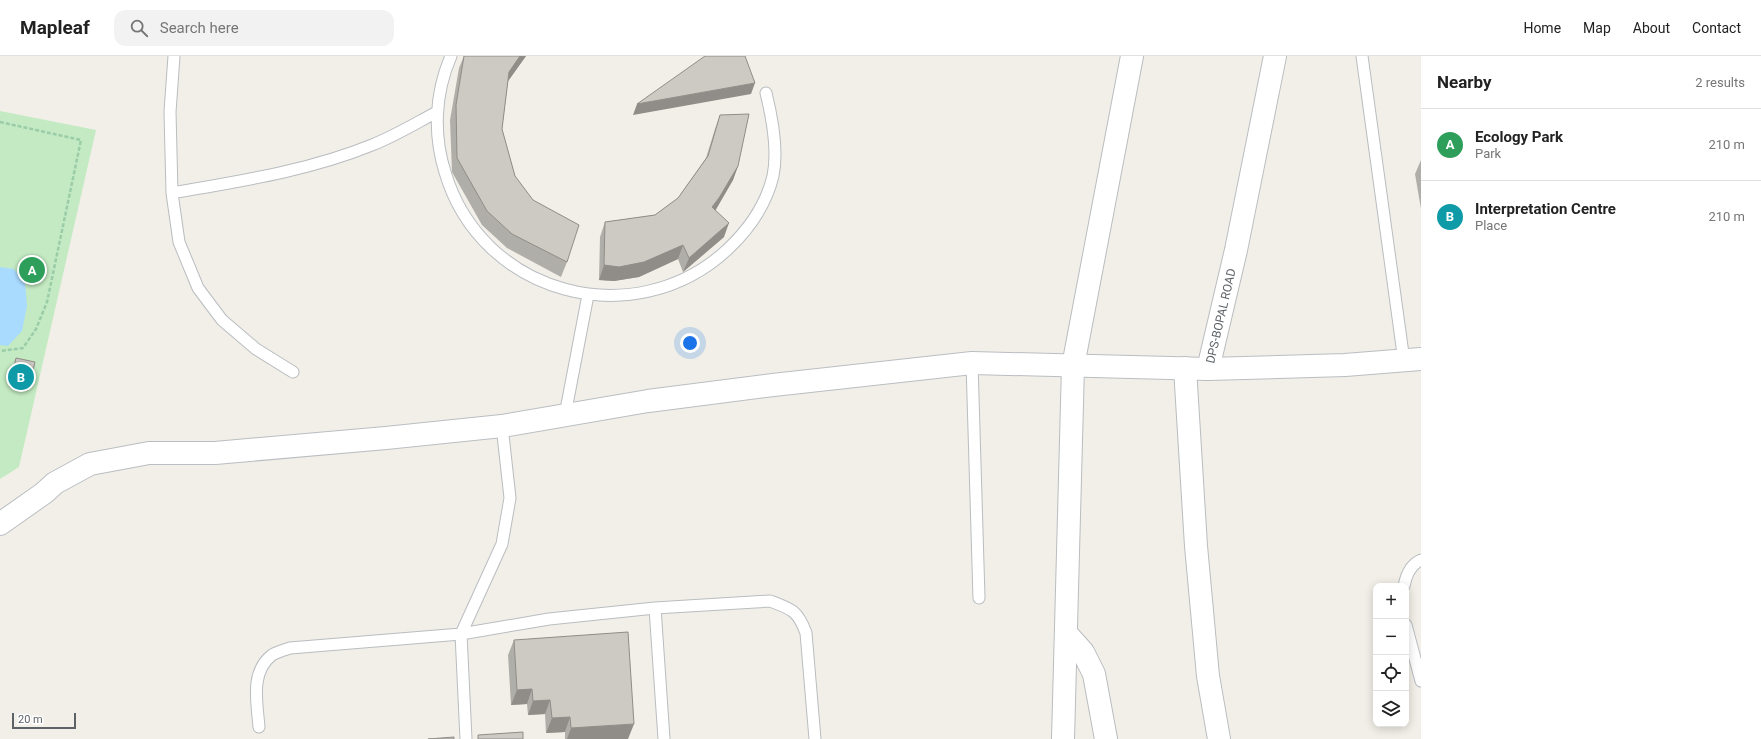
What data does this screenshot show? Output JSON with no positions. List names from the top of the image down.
{
  "streets": {
    "street": ["DPS-BOPAL ROAD"]
  },
  "scale_bar": "20 m",
  "page": {
    "header": "Mapleaf",
    "search": "Search here",
    "nav": [
      "Home",
      "Map",
      "About",
      "Contact"
    ],
    "heading": ["Nearby", "2 results"],
    "list": [
      {
        "mark": "A",
        "name": "Ecology Park",
        "note": "Park",
        "value": "210 m"
      },
      {
        "mark": "B",
        "name": "Interpretation Centre",
        "note": "Place",
        "value": "210 m"
      }
    ],
    "pins": ["A", "B"],
    "map_buttons": ["+", "−"],
    "scale": "20 m"
  }
}
